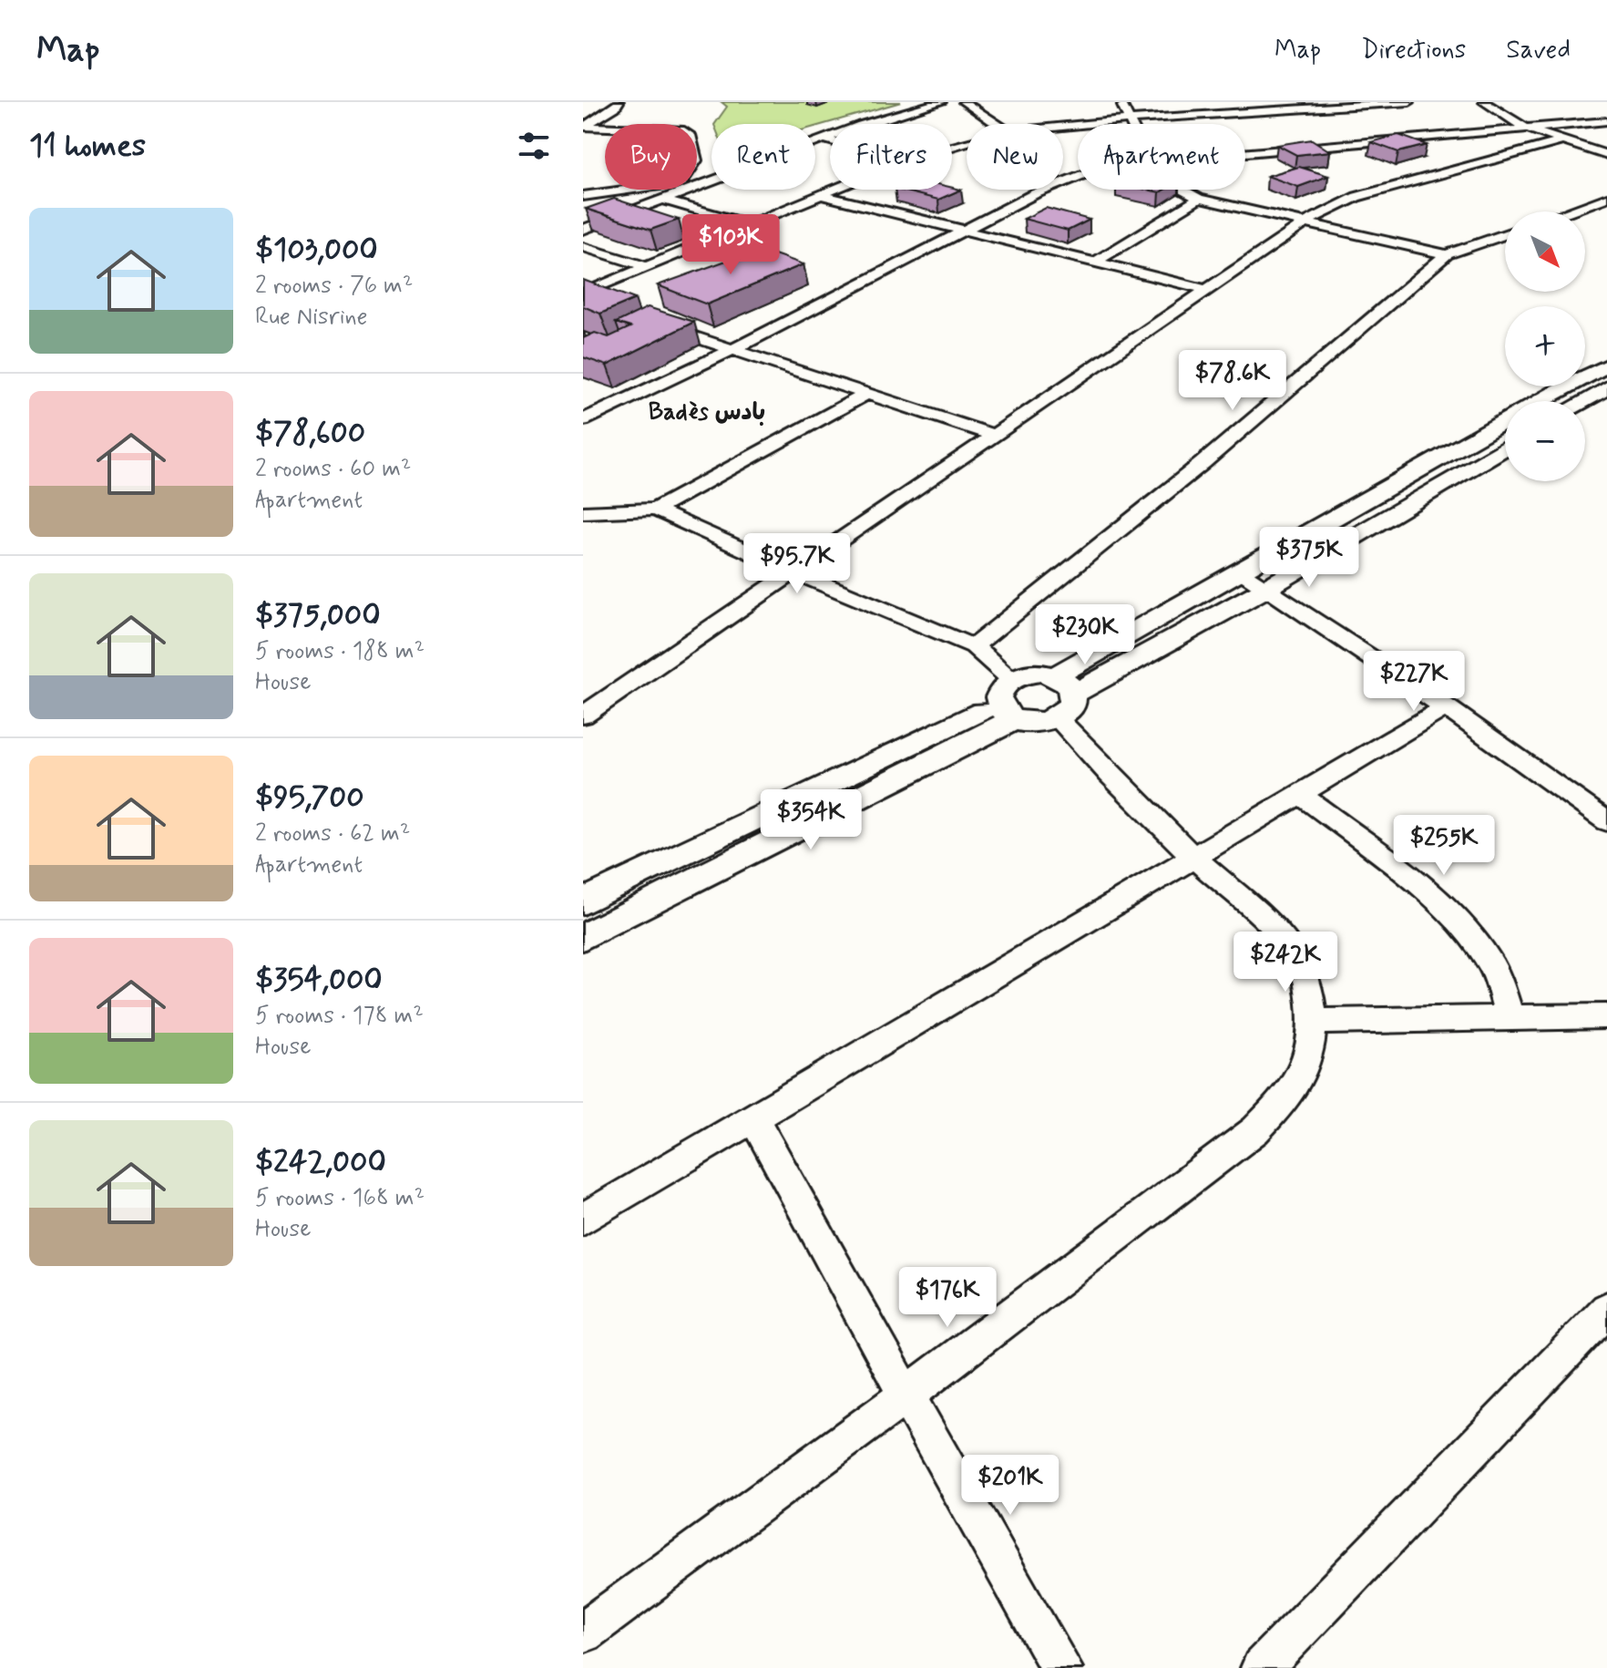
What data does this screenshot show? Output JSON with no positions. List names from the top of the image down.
{
  "districts": ["Badès بادس"],
  "north": "bottom right",
  "page": {
    "header": "Map",
    "nav": ["Map", "Directions", "Saved"],
    "heading": "11 homes",
    "chip": [
      "Buy",
      "Rent",
      "Filters",
      "New",
      "Apartment"
    ],
    "list": [
      {
        "name": "$103,000",
        "note": "2 rooms · 76 m² · Rue Nisrine"
      },
      {
        "name": "$78,600",
        "note": "2 rooms · 60 m² · Apartment"
      },
      {
        "name": "$375,000",
        "note": "5 rooms · 188 m² · House"
      },
      {
        "name": "$95,700",
        "note": "2 rooms · 62 m² · Apartment"
      },
      {
        "name": "$354,000",
        "note": "5 rooms · 178 m² · House"
      },
      {
        "name": "$242,000",
        "note": "5 rooms · 168 m² · House"
      }
    ],
    "map_buttons": ["+", "−"],
    "price": [
      "$103K",
      "$78.6K",
      "$375K",
      "$95.7K",
      "$230K",
      "$227K",
      "$354K",
      "$255K",
      "$242K",
      "$176K",
      "$201K"
    ]
  }
}
